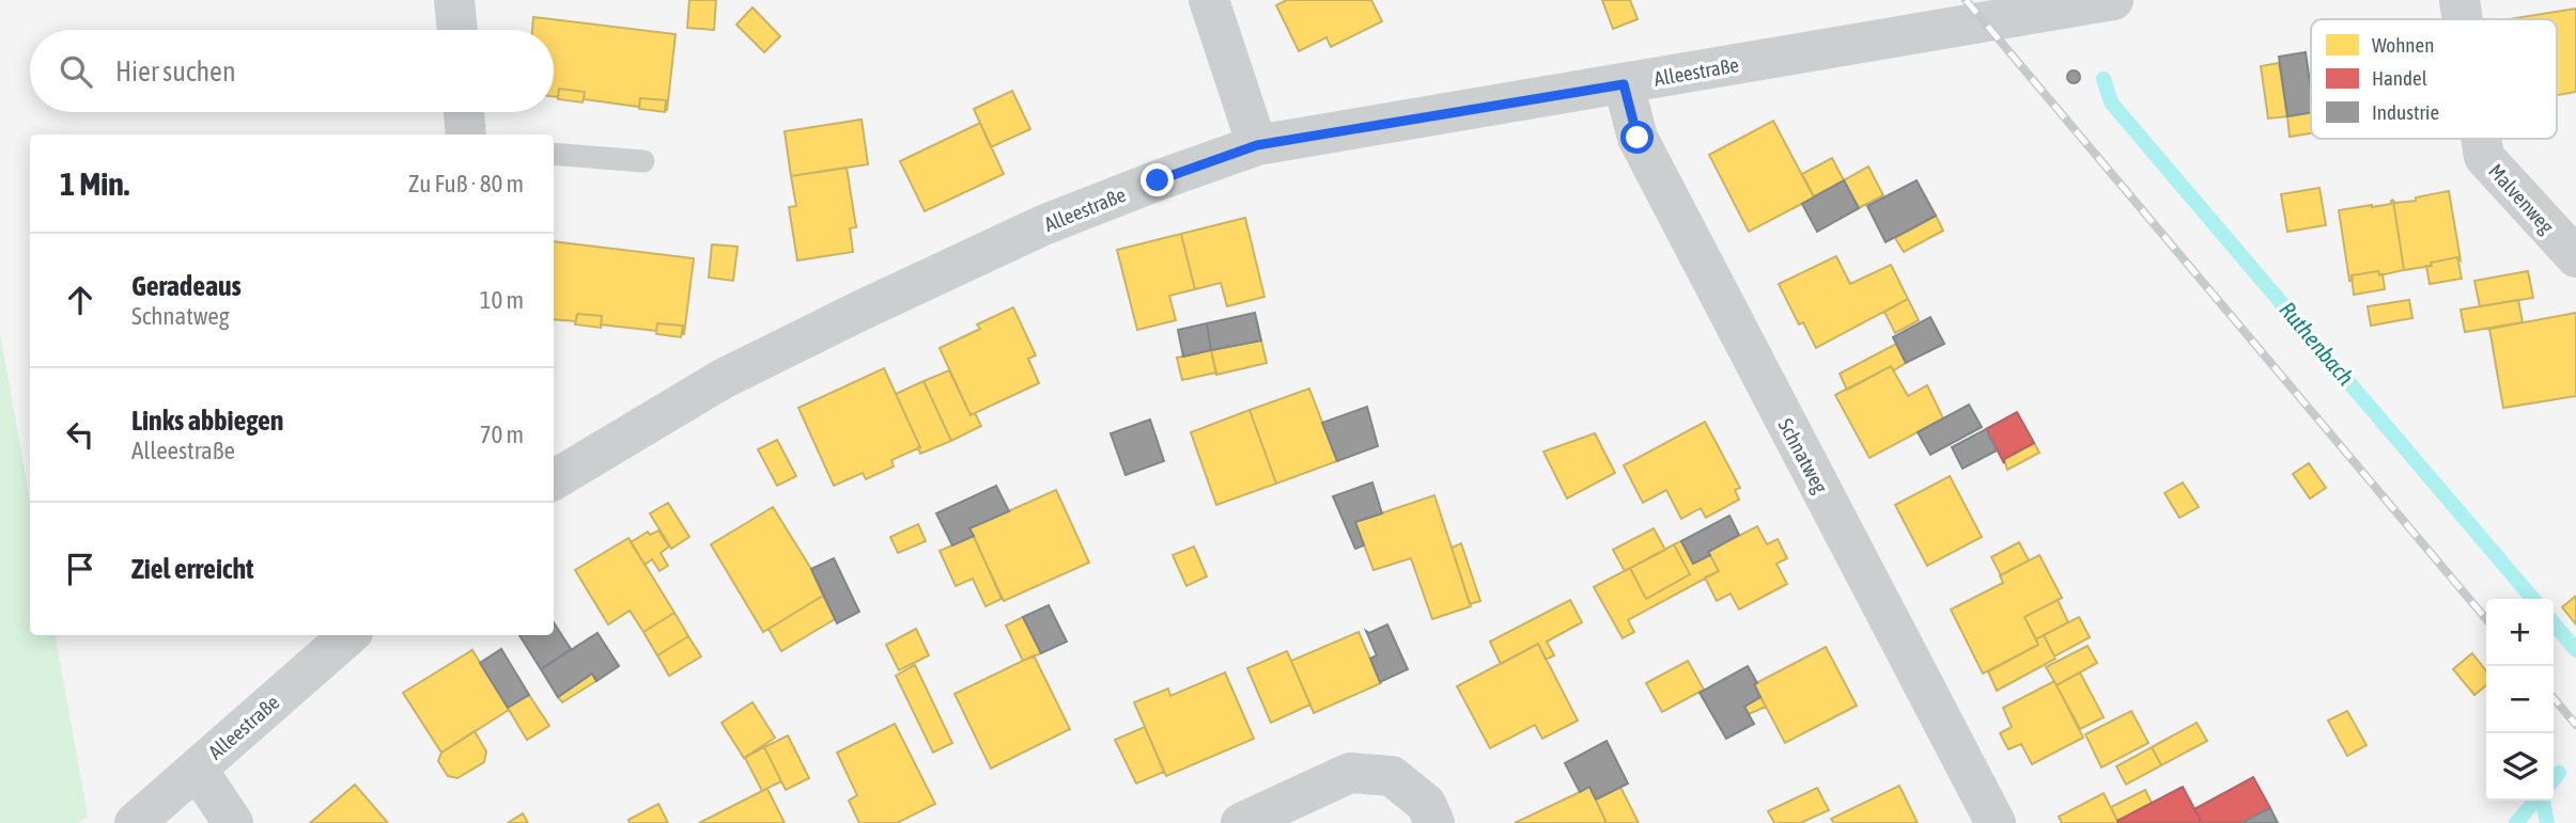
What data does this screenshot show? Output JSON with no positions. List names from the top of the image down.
{
  "streets": {
    "street": ["Alleestraße", "Malvenweg", "Schnatweg"]
  },
  "crossings": [
    ["Alleestraße", "Schnatweg"]
  ],
  "water": ["Ruthenbach"],
  "legend": ["Wohnen", "Handel", "Industrie"],
  "page": {
    "search": "Hier suchen",
    "heading": ["1 Min.", "Zu Fuß · 80 m"],
    "list": [
      ["Geradeaus", "Schnatweg", "10 m"],
      ["Links abbiegen", "Alleestraße", "70 m"],
      "Ziel erreicht"
    ],
    "map_buttons": ["+", "−"]
  }
}
